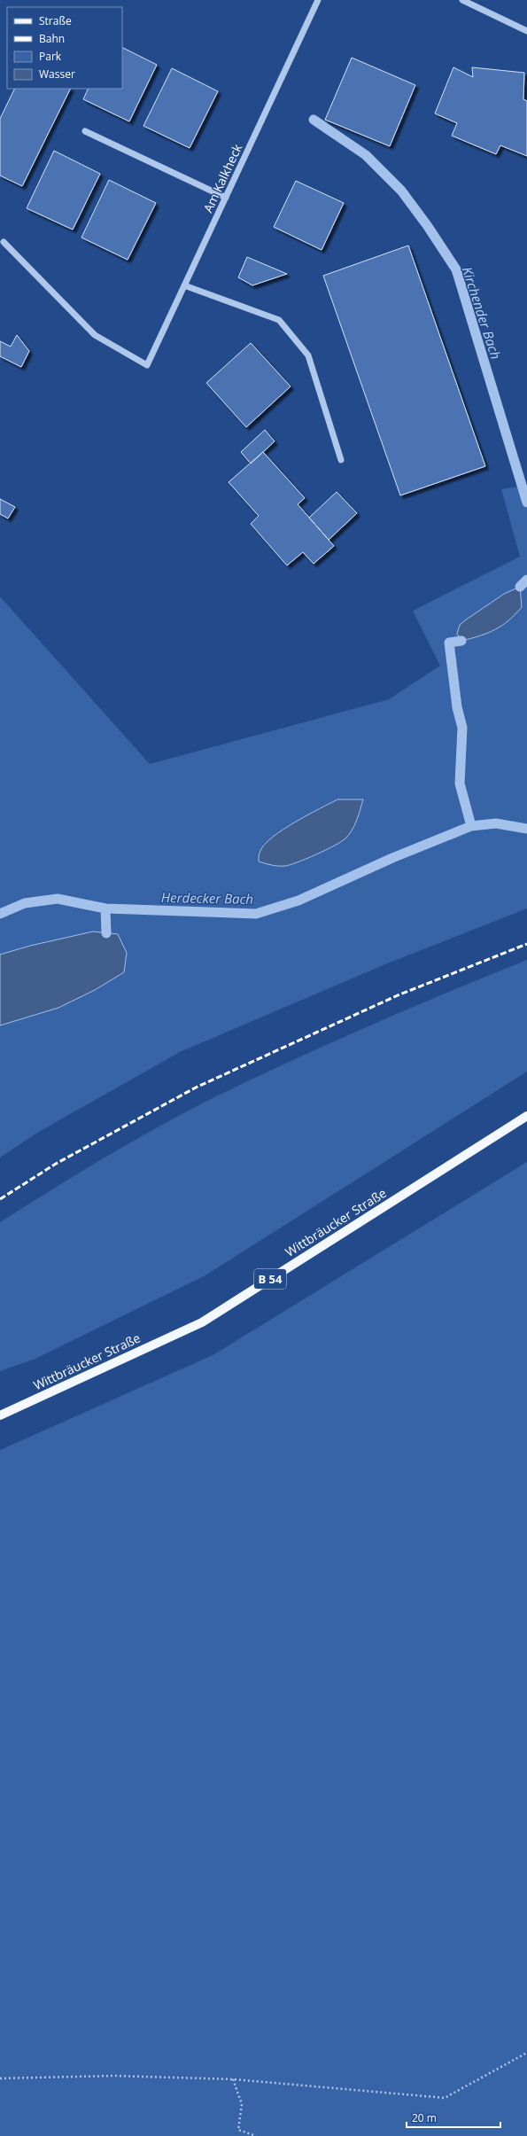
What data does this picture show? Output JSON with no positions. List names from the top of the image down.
{
  "streets": {
    "main road": ["Wittbräucker Straße", "B 54"],
    "street": ["Am Kalkheck"]
  },
  "water": ["Kirchender Bach", "Herdecker Bach"],
  "legend": [
    "Straße",
    "Bahn",
    "Park",
    "Wasser"
  ],
  "scale_bar": "20 m"
}
